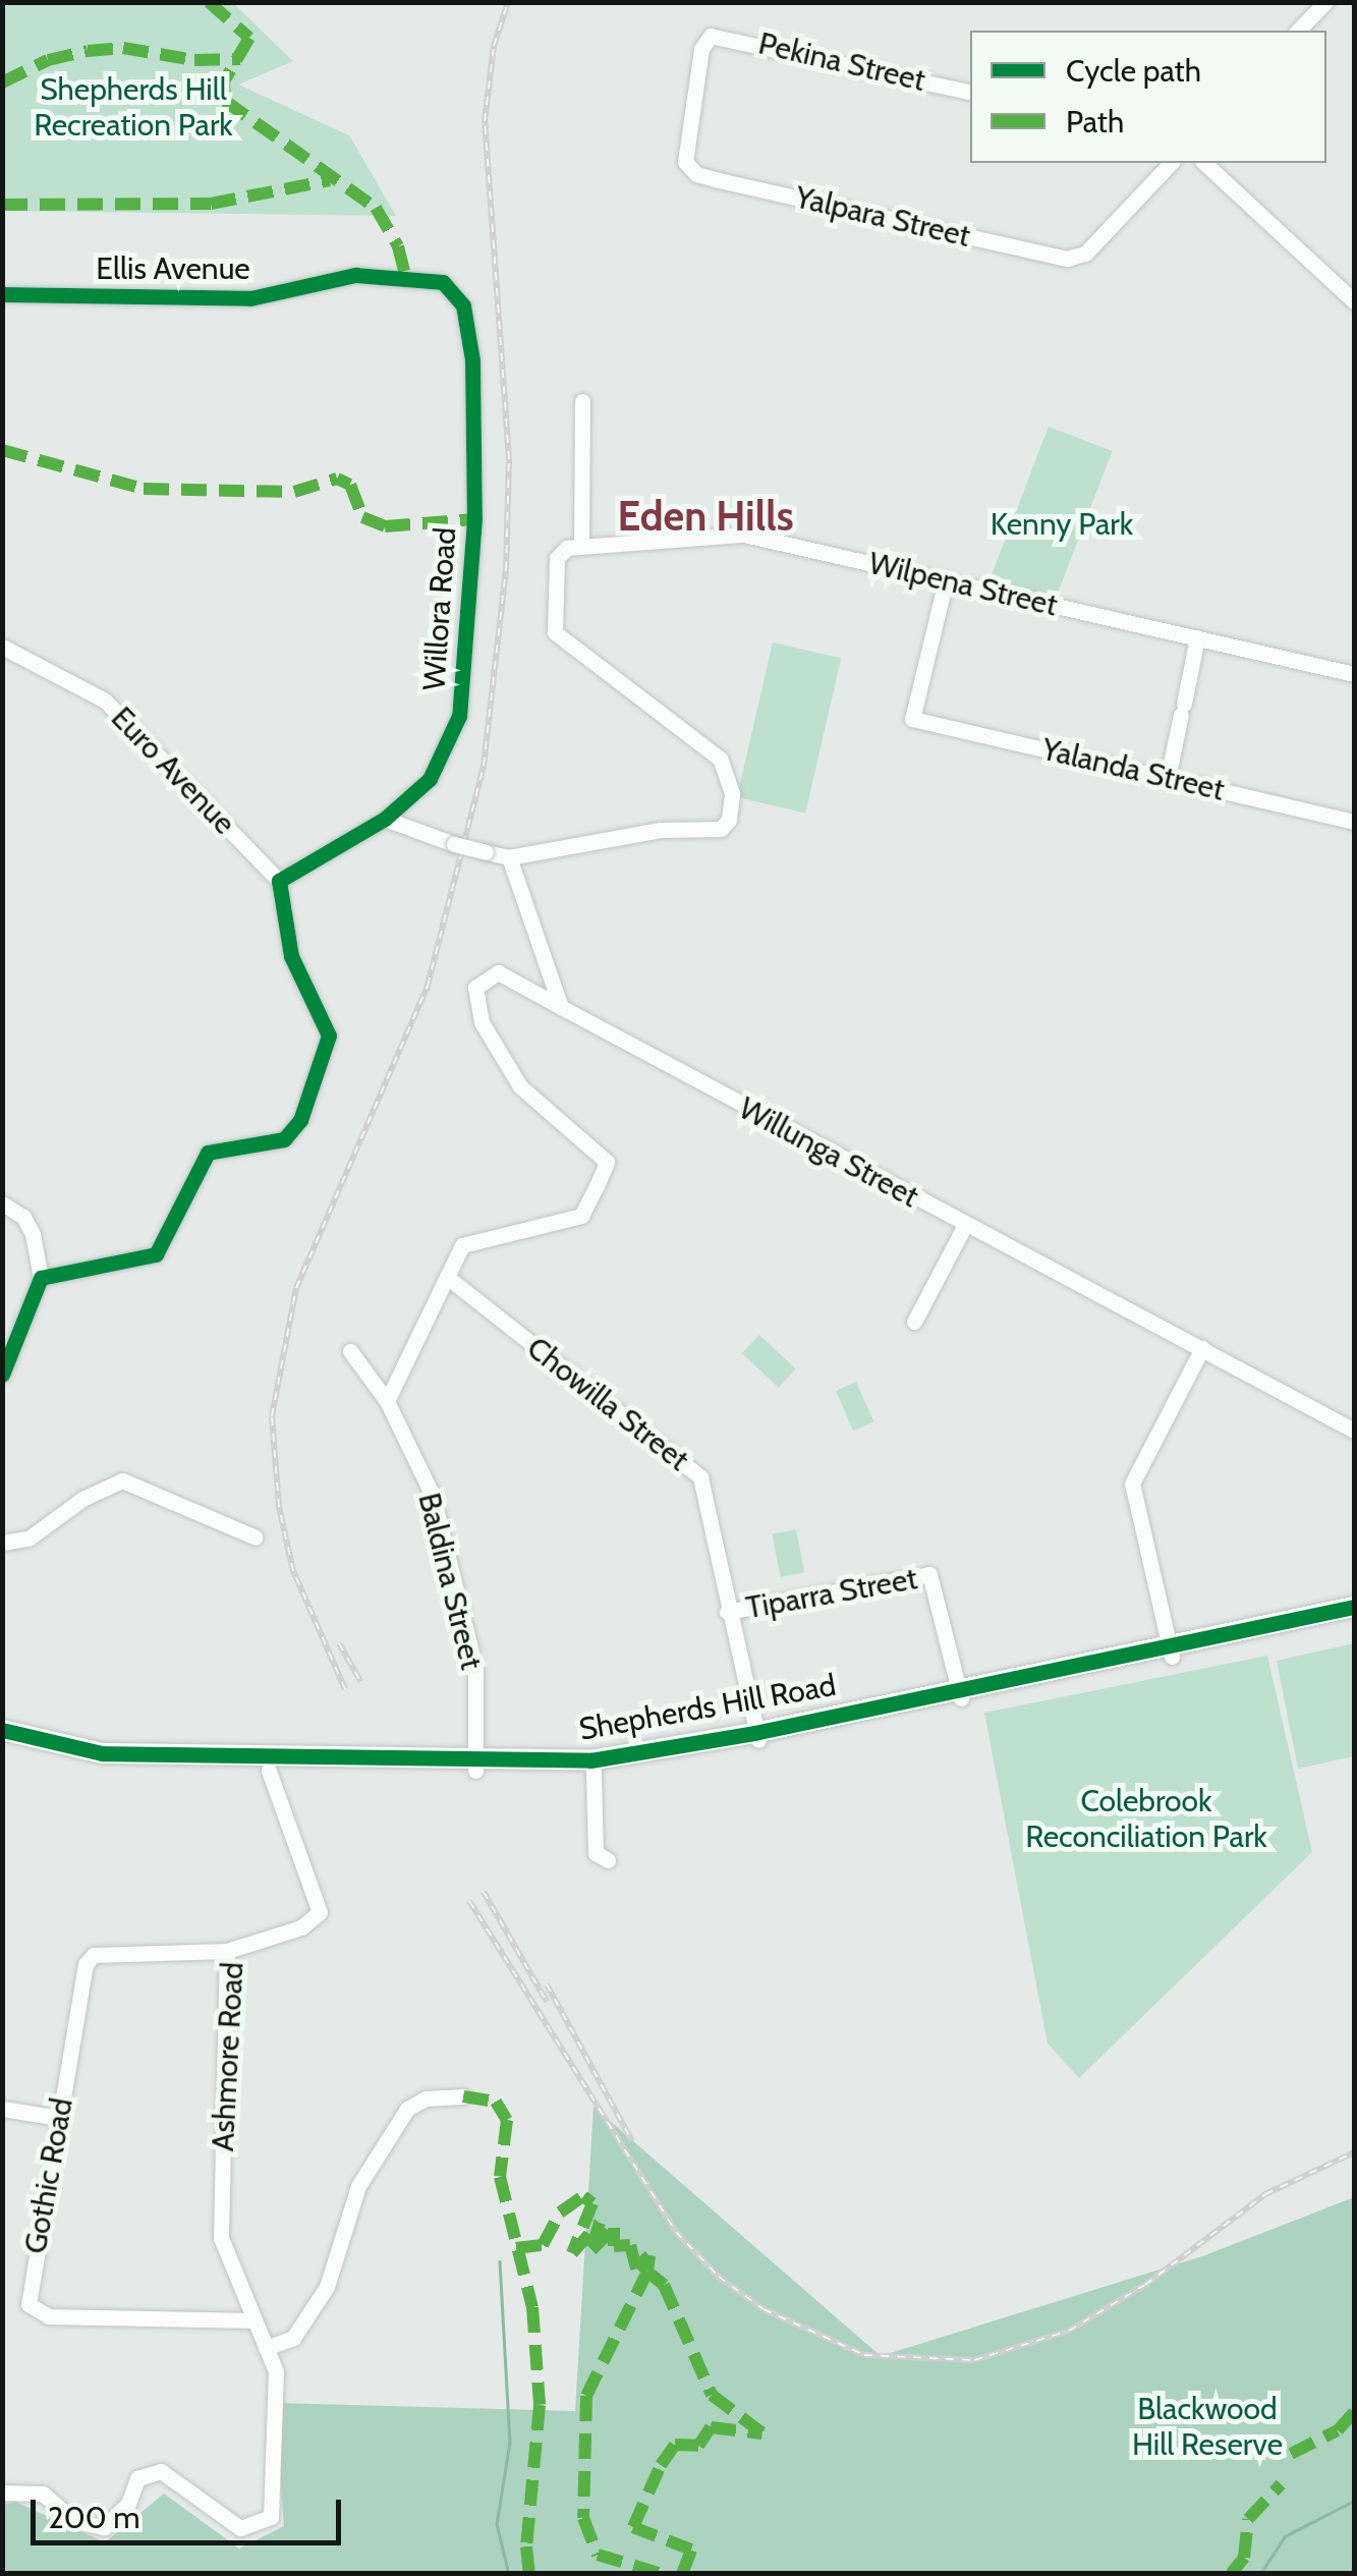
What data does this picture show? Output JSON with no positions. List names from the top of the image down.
{
  "streets": {
    "main road": ["Shepherds Hill Road"],
    "street": [
      "Pekina Street",
      "Yalpara Street",
      "Ellis Avenue",
      "Wilpena Street",
      "Willora Road",
      "Yalanda Street",
      "Euro Avenue",
      "Willunga Street",
      "Chowilla Street",
      "Baldina Street",
      "Tiparra Street",
      "Ashmore Road",
      "Gothic Road"
    ]
  },
  "crossings": [
    ["Pekina Street", "Yalpara Street"],
    ["Ellis Avenue", "Willora Road"],
    ["Wilpena Street", "Yalanda Street"],
    ["Willora Road", "Euro Avenue"],
    ["Willunga Street", "Chowilla Street"],
    ["Chowilla Street", "Tiparra Street"],
    ["Chowilla Street", "Shepherds Hill Road"],
    ["Baldina Street", "Shepherds Hill Road"],
    ["Tiparra Street", "Shepherds Hill Road"],
    ["Shepherds Hill Road", "Ashmore Road"],
    ["Ashmore Road", "Gothic Road"]
  ],
  "districts": ["Eden Hills"],
  "parks": [
    "Shepherds Hill Recreation Park",
    "Kenny Park",
    "Colebrook Reconciliation Park",
    "Blackwood Hill Reserve"
  ],
  "legend": ["Cycle path", "Path"],
  "scale_bar": "200 m"
}
